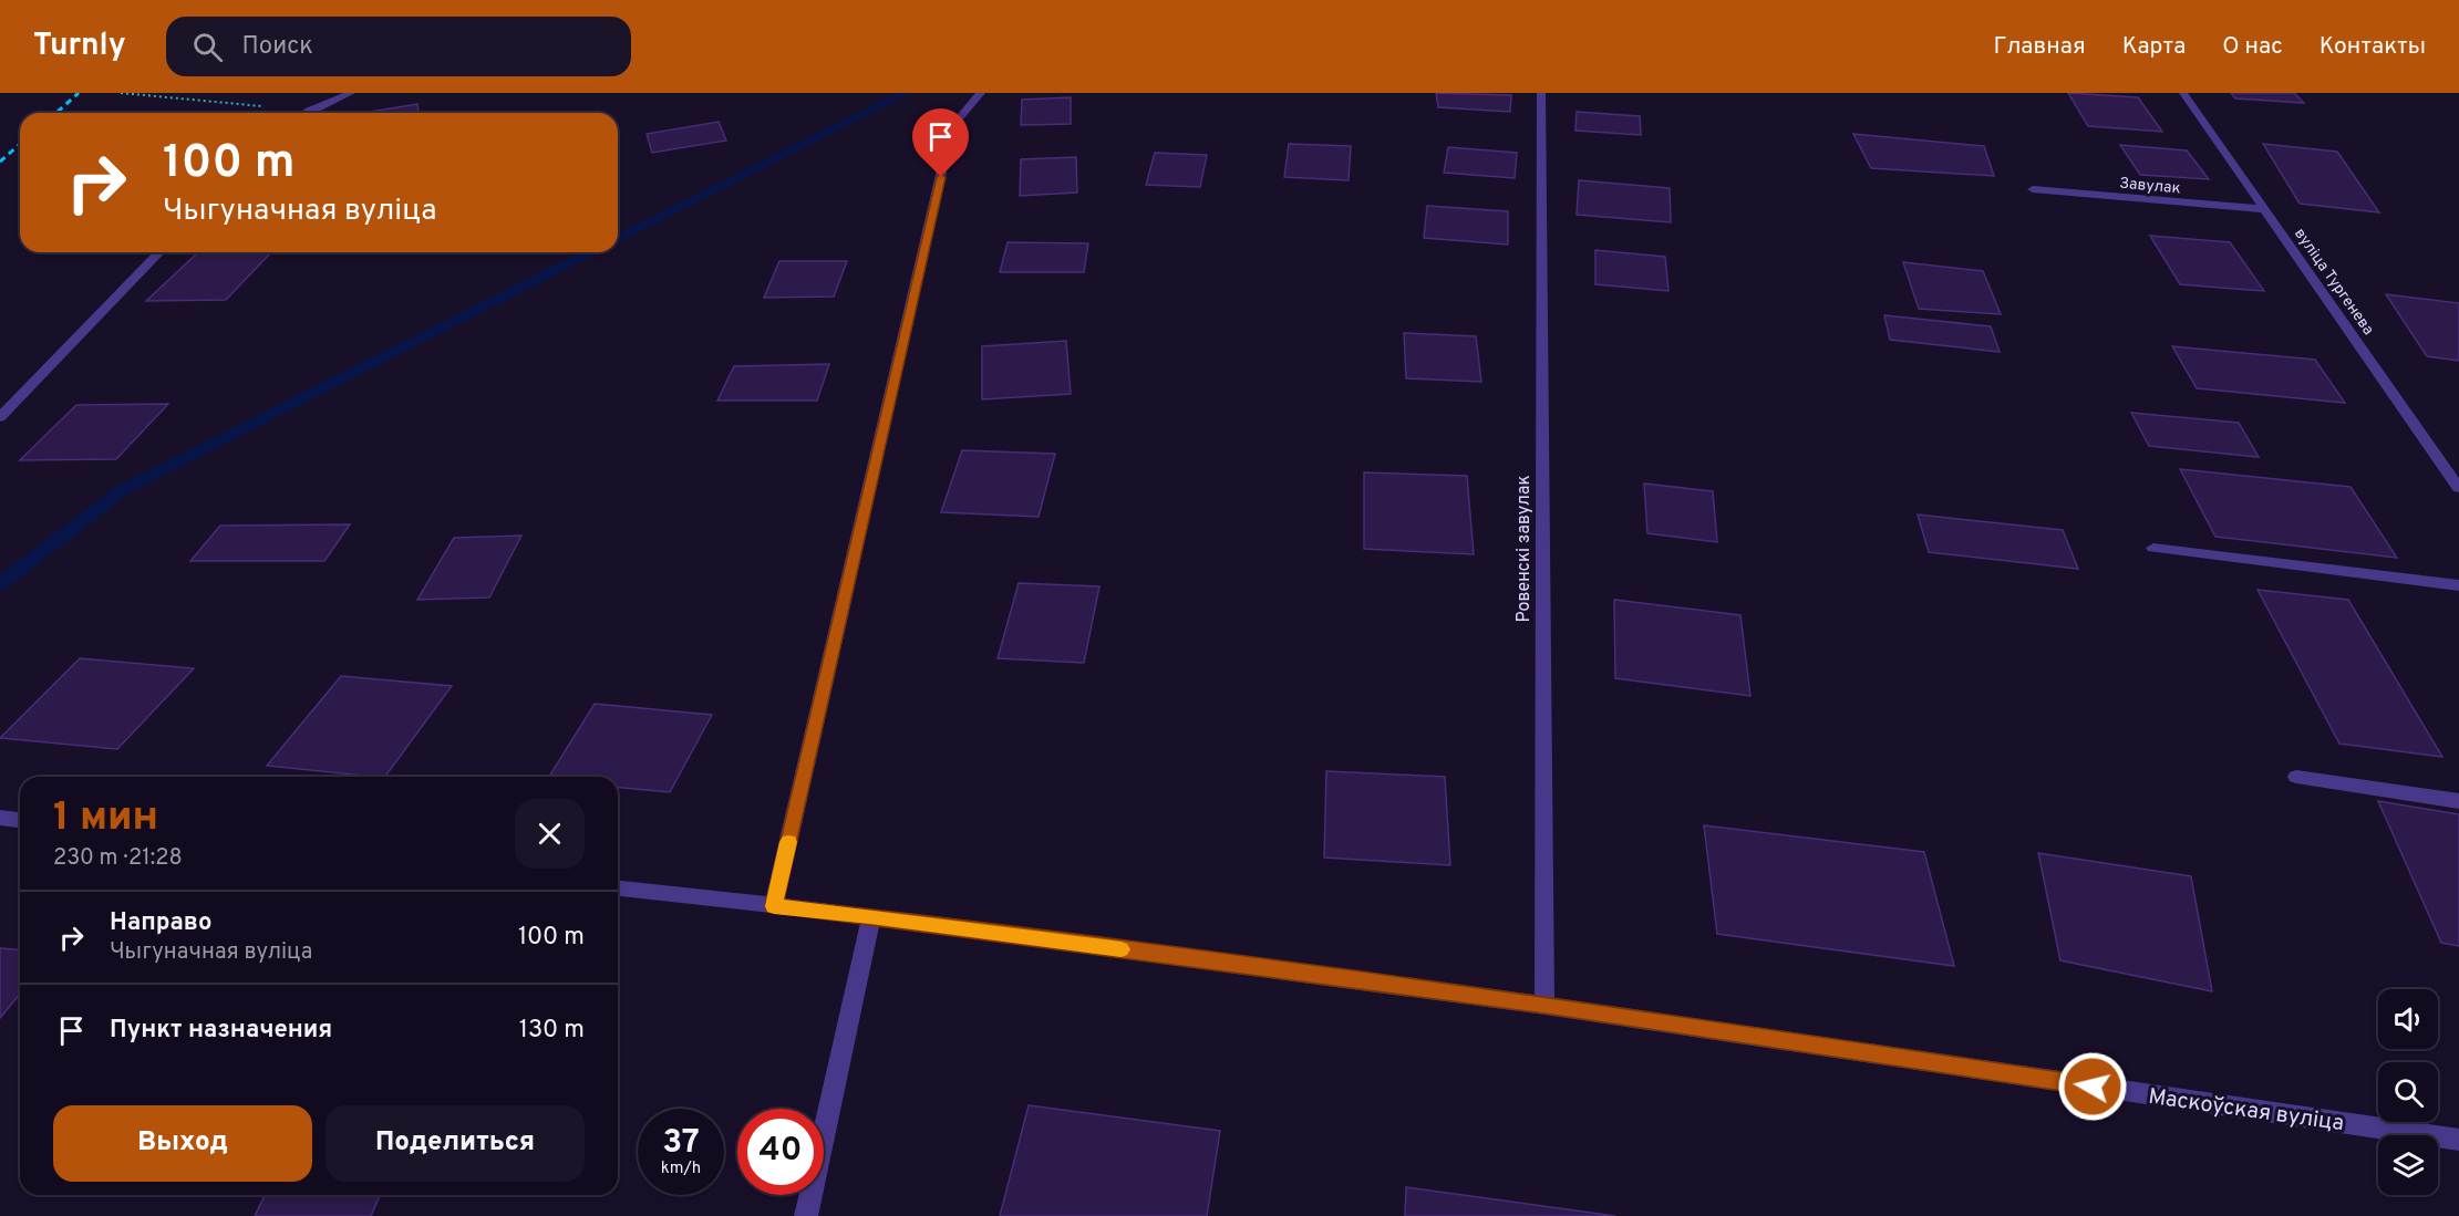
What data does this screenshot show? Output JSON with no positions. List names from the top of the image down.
{
  "streets": {
    "street": [
      "Завулак",
      "вуліца Тургенева",
      "Ровенскі завулак",
      "Маскоўская вуліца"
    ]
  },
  "crossings": [
    ["Завулак", "вуліца Тургенева"],
    ["Ровенскі завулак", "Маскоўская вуліца"]
  ],
  "page": {
    "header": "Turnly",
    "search": "Поиск",
    "nav": [
      "Главная",
      "Карта",
      "О нас",
      "Контакты"
    ],
    "turn": ["100 m", "Чыгуначная вуліца"],
    "heading": ["1 мин", "230 m · 21:28"],
    "list": [
      {
        "name": "Направо",
        "note": "Чыгуначная вуліца",
        "value": "100 m"
      },
      {
        "name": "Пункт назначения",
        "value": "130 m"
      }
    ],
    "buttons": ["Выход", "Поделиться"],
    "speed": "37 km/h",
    "limit": "40"
  }
}
